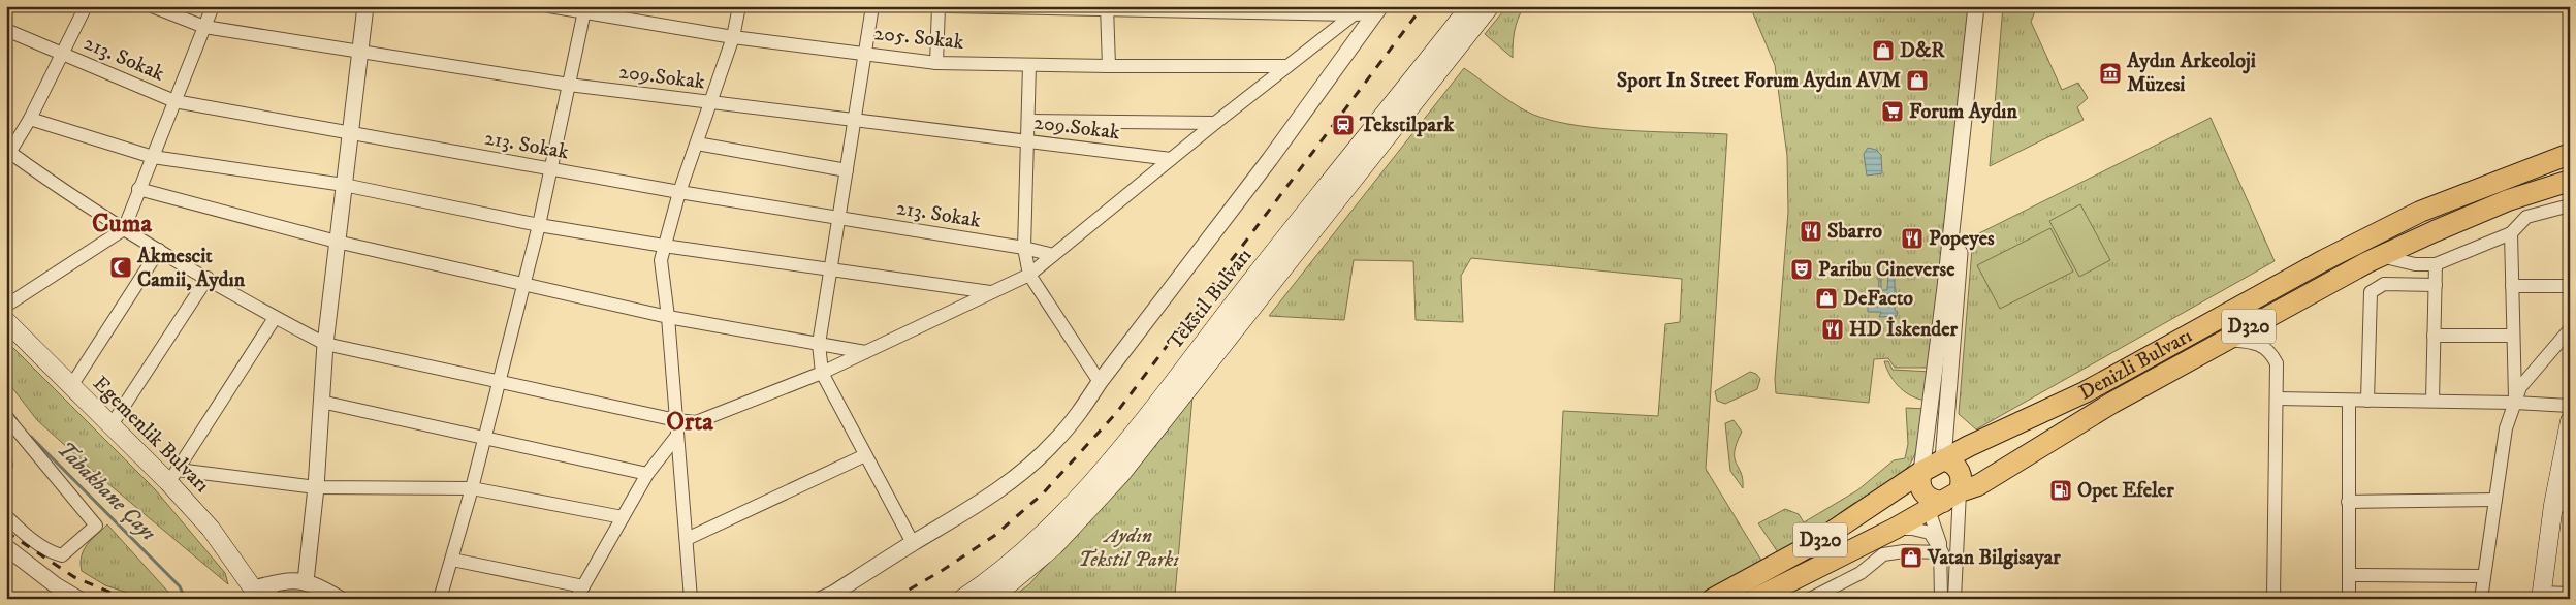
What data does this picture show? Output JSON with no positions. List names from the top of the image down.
{
  "streets": {
    "highway": ["D320", "Denizli Bulvarı"],
    "main road": ["Tekstil Bulvarı", "Egemenlik Bulvarı"],
    "street": ["205. Sokak", "213. Sokak", "209.Sokak"]
  },
  "districts": ["Cuma", "Orta"],
  "water": ["Tabakhane Çayı"],
  "parks": ["Aydın Tekstil Parkı"],
  "places": {
    "shop": [
      "D&R",
      "Sport In Street Forum Aydın AVM",
      "DeFacto",
      "Vatan Bilgisayar"
    ],
    "museum": ["Aydın Arkeoloji Müzesi"],
    "supermarket": ["Forum Aydın"],
    "station": ["Tekstilpark"],
    "restaurant": ["Sbarro", "Popeyes", "HD İskender"],
    "mosque": ["Akmescit Camii, Aydın"],
    "theatre": ["Paribu Cineverse"],
    "fuel station": ["Opet Efeler"]
  }
}
